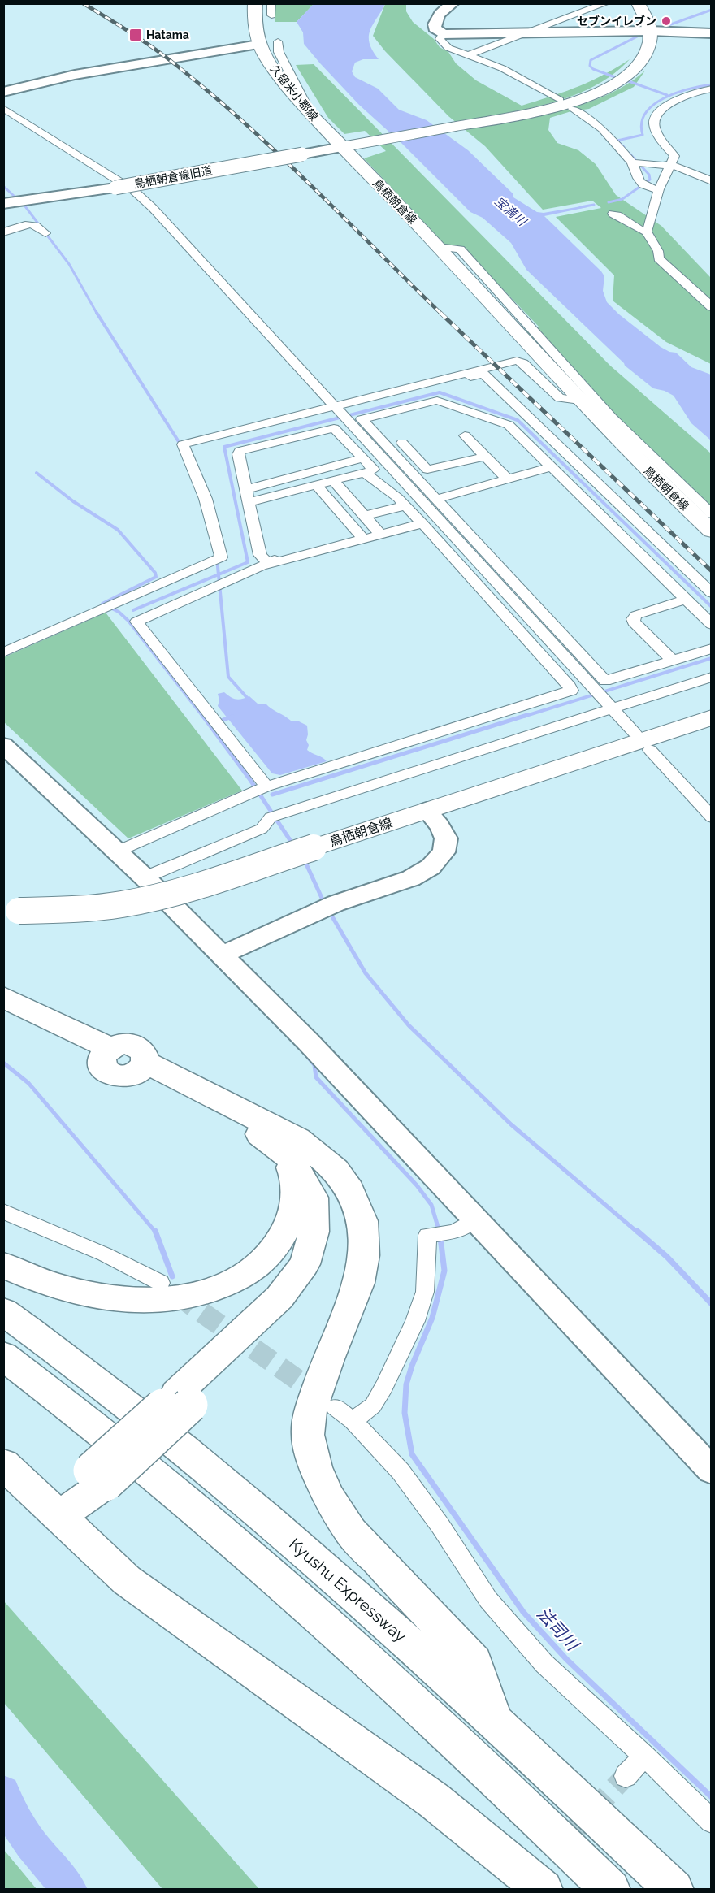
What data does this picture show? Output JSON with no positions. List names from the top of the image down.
{
  "streets": {
    "highway": ["Kyushu Expressway"],
    "main road": ["久留米小郡線", "鳥栖朝倉線"],
    "street": ["鳥栖朝倉線旧道"]
  },
  "crossings": [
    ["久留米小郡線", "鳥栖朝倉線旧道"],
    ["久留米小郡線", "鳥栖朝倉線"],
    ["鳥栖朝倉線旧道", "鳥栖朝倉線"]
  ],
  "water": ["宝満川", "法司川"],
  "places": {
    "other": ["セブンイレブン"],
    "transit": ["Hatama"]
  }
}
